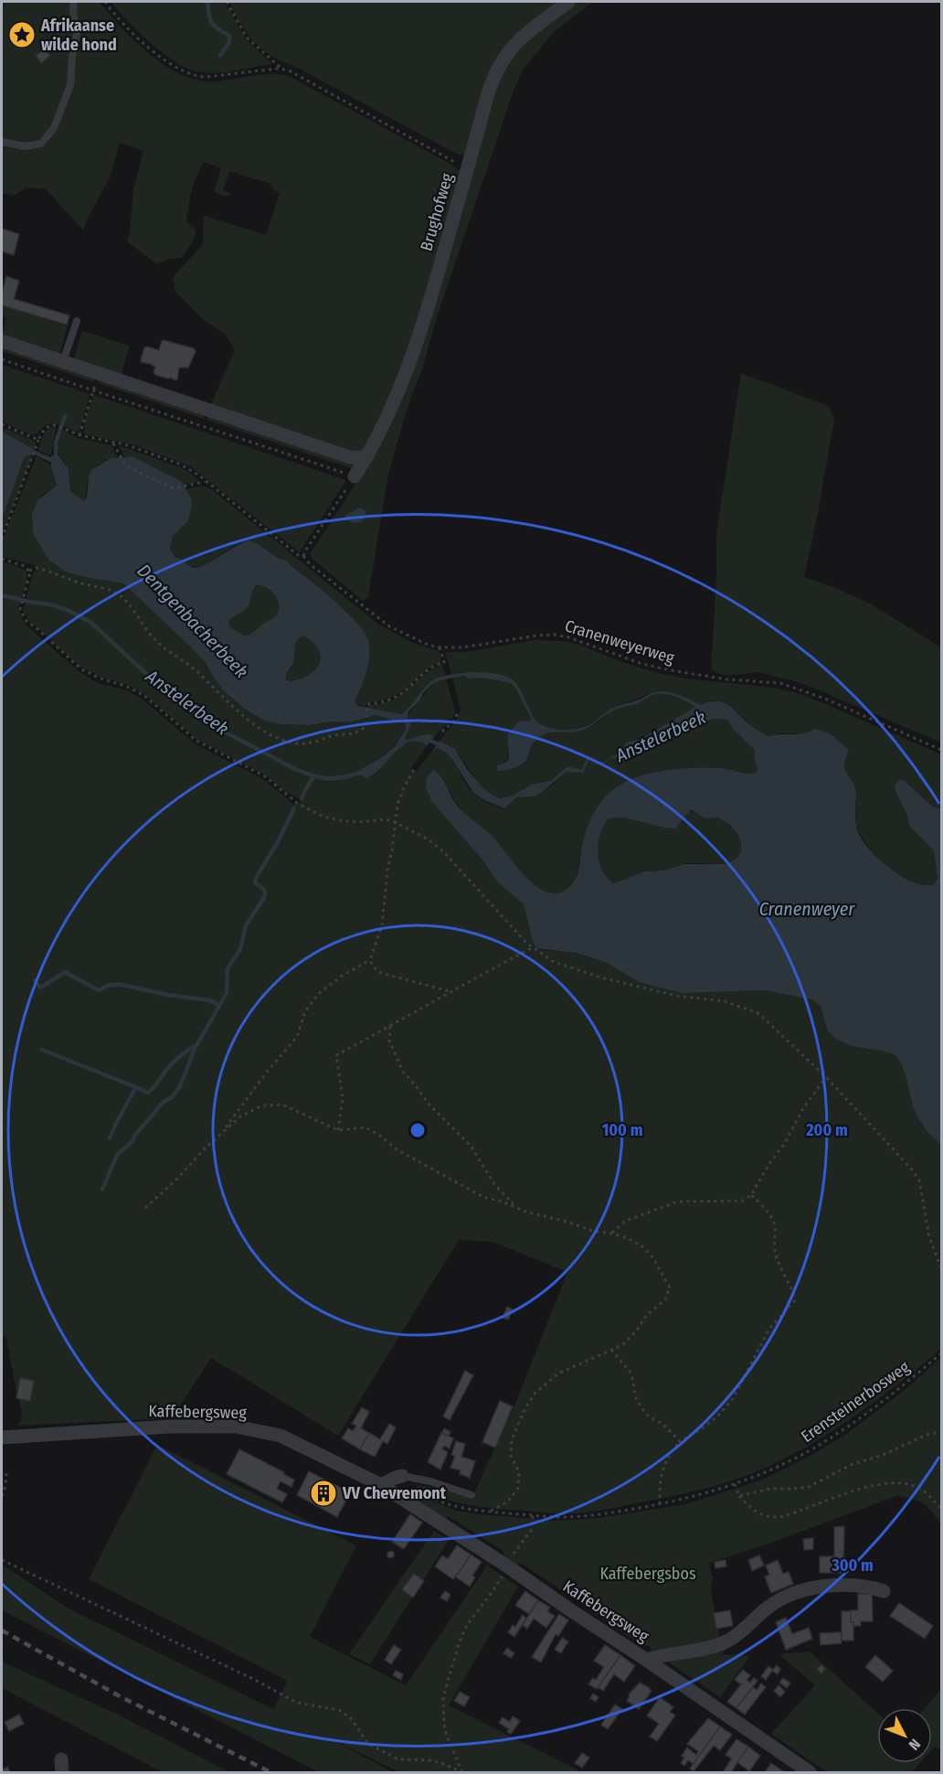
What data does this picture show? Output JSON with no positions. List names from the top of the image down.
{
  "streets": {
    "street": ["Brughofweg", "Kaffebergsweg"],
    "path": ["Cranenweyerweg", "Erensteinerbosweg"]
  },
  "water": ["Dentgenbacherbeek", "Anstelerbeek", "Cranenweyer"],
  "parks": ["Kaffebergsbos"],
  "places": {
    "place": ["Afrikaanse wilde hond"],
    "building": ["VV Chevremont"]
  },
  "north": "bottom right",
  "rings": ["100 m", "200 m", "300 m"]
}
